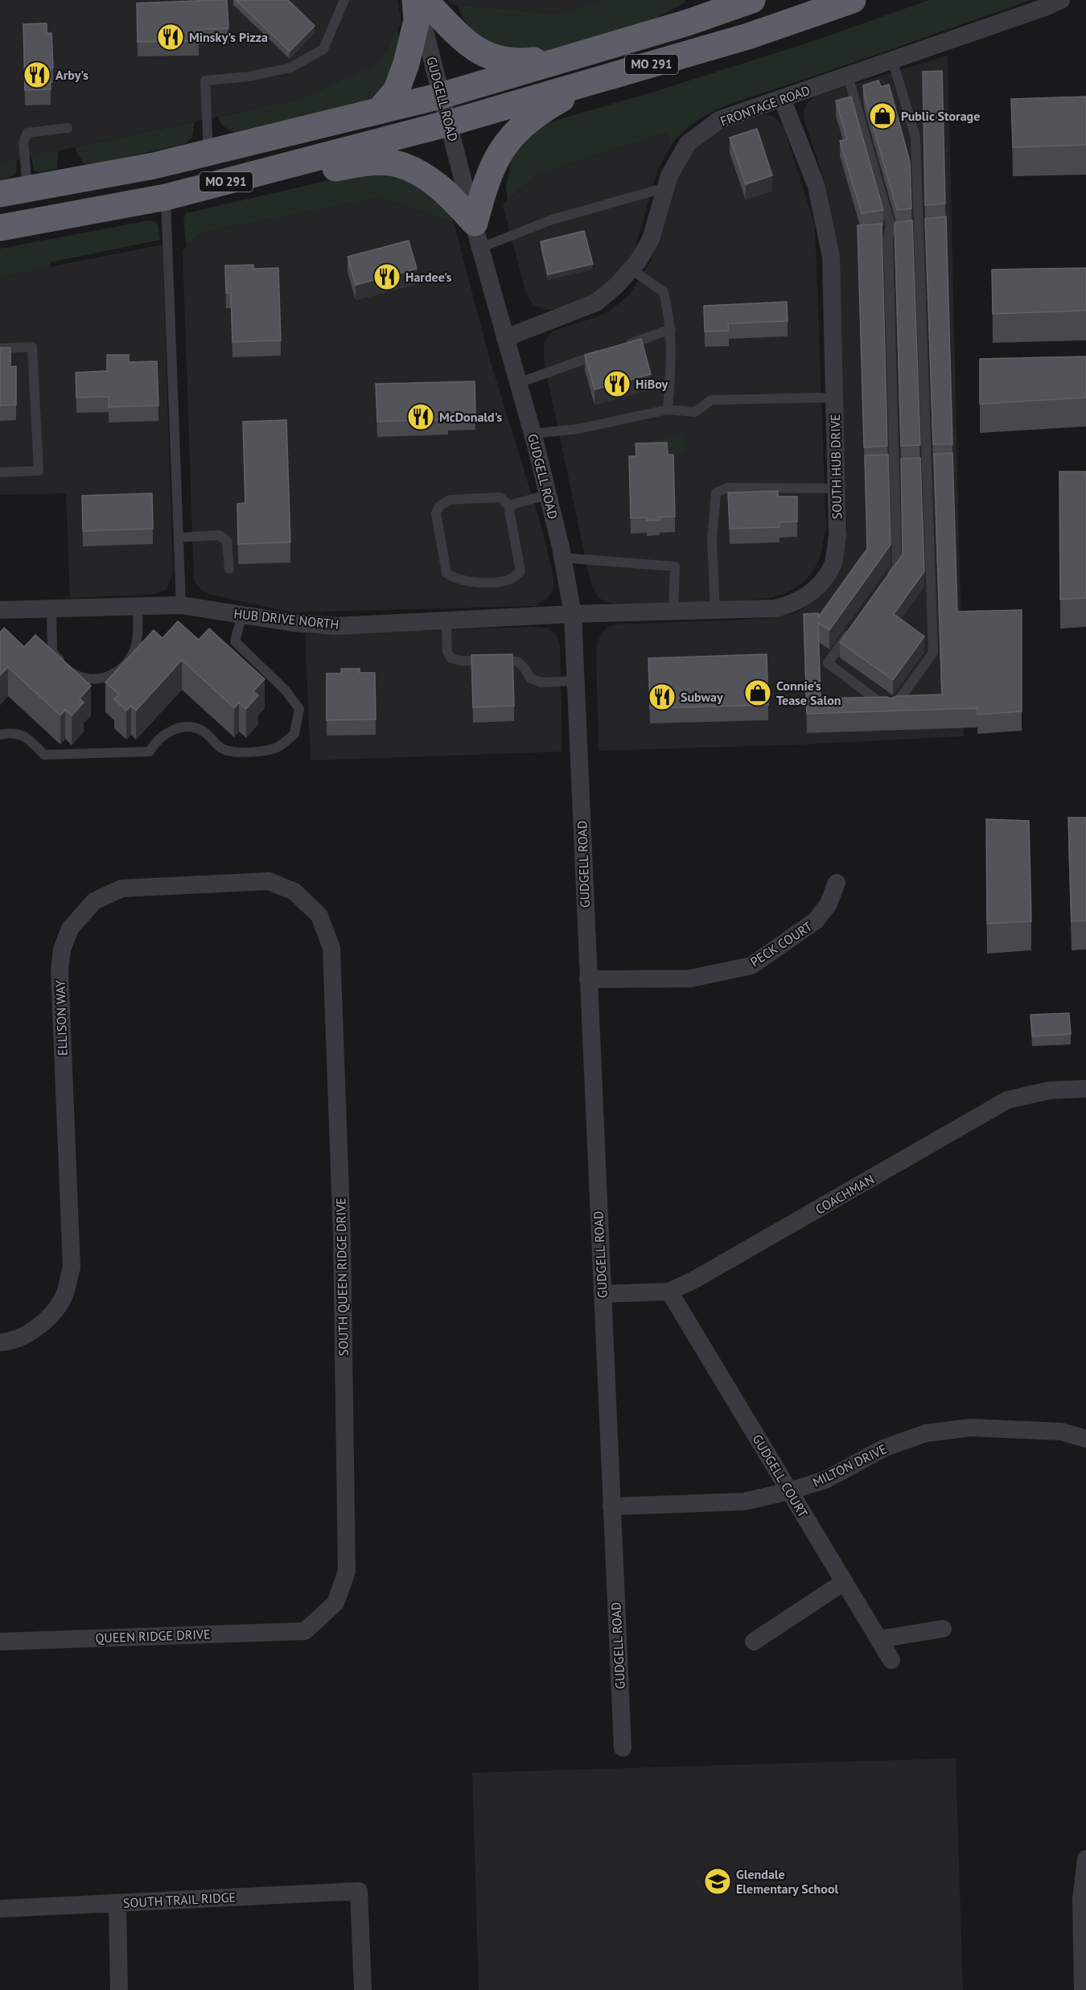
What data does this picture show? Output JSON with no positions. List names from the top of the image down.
{
  "streets": {
    "highway": ["MO 291"],
    "street": [
      "GUDGELL ROAD",
      "FRONTAGE ROAD",
      "SOUTH HUB DRIVE",
      "HUB DRIVE NORTH",
      "PECK COURT",
      "ELLISON WAY",
      "COACHMAN",
      "SOUTH QUEEN RIDGE DRIVE",
      "MILTON DRIVE",
      "GUDGELL COURT",
      "QUEEN RIDGE DRIVE",
      "SOUTH TRAIL RIDGE"
    ]
  },
  "crossings": [
    ["MO 291", "GUDGELL ROAD"],
    ["GUDGELL ROAD", "FRONTAGE ROAD"],
    ["GUDGELL ROAD", "SOUTH HUB DRIVE"],
    ["GUDGELL ROAD", "HUB DRIVE NORTH"],
    ["GUDGELL ROAD", "PECK COURT"],
    ["GUDGELL ROAD", "COACHMAN"],
    ["GUDGELL ROAD", "MILTON DRIVE"],
    ["FRONTAGE ROAD", "SOUTH HUB DRIVE"],
    ["SOUTH HUB DRIVE", "HUB DRIVE NORTH"],
    ["ELLISON WAY", "SOUTH QUEEN RIDGE DRIVE"],
    ["COACHMAN", "GUDGELL COURT"],
    ["SOUTH QUEEN RIDGE DRIVE", "QUEEN RIDGE DRIVE"],
    ["MILTON DRIVE", "GUDGELL COURT"]
  ],
  "places": {
    "restaurant": [
      "Minsky's Pizza",
      "Arby's",
      "Hardee's",
      "HiBoy",
      "McDonald's",
      "Subway"
    ],
    "shop": ["Public Storage", "Connie's Tease Salon"],
    "school or university": ["Glendale Elementary School"]
  }
}
